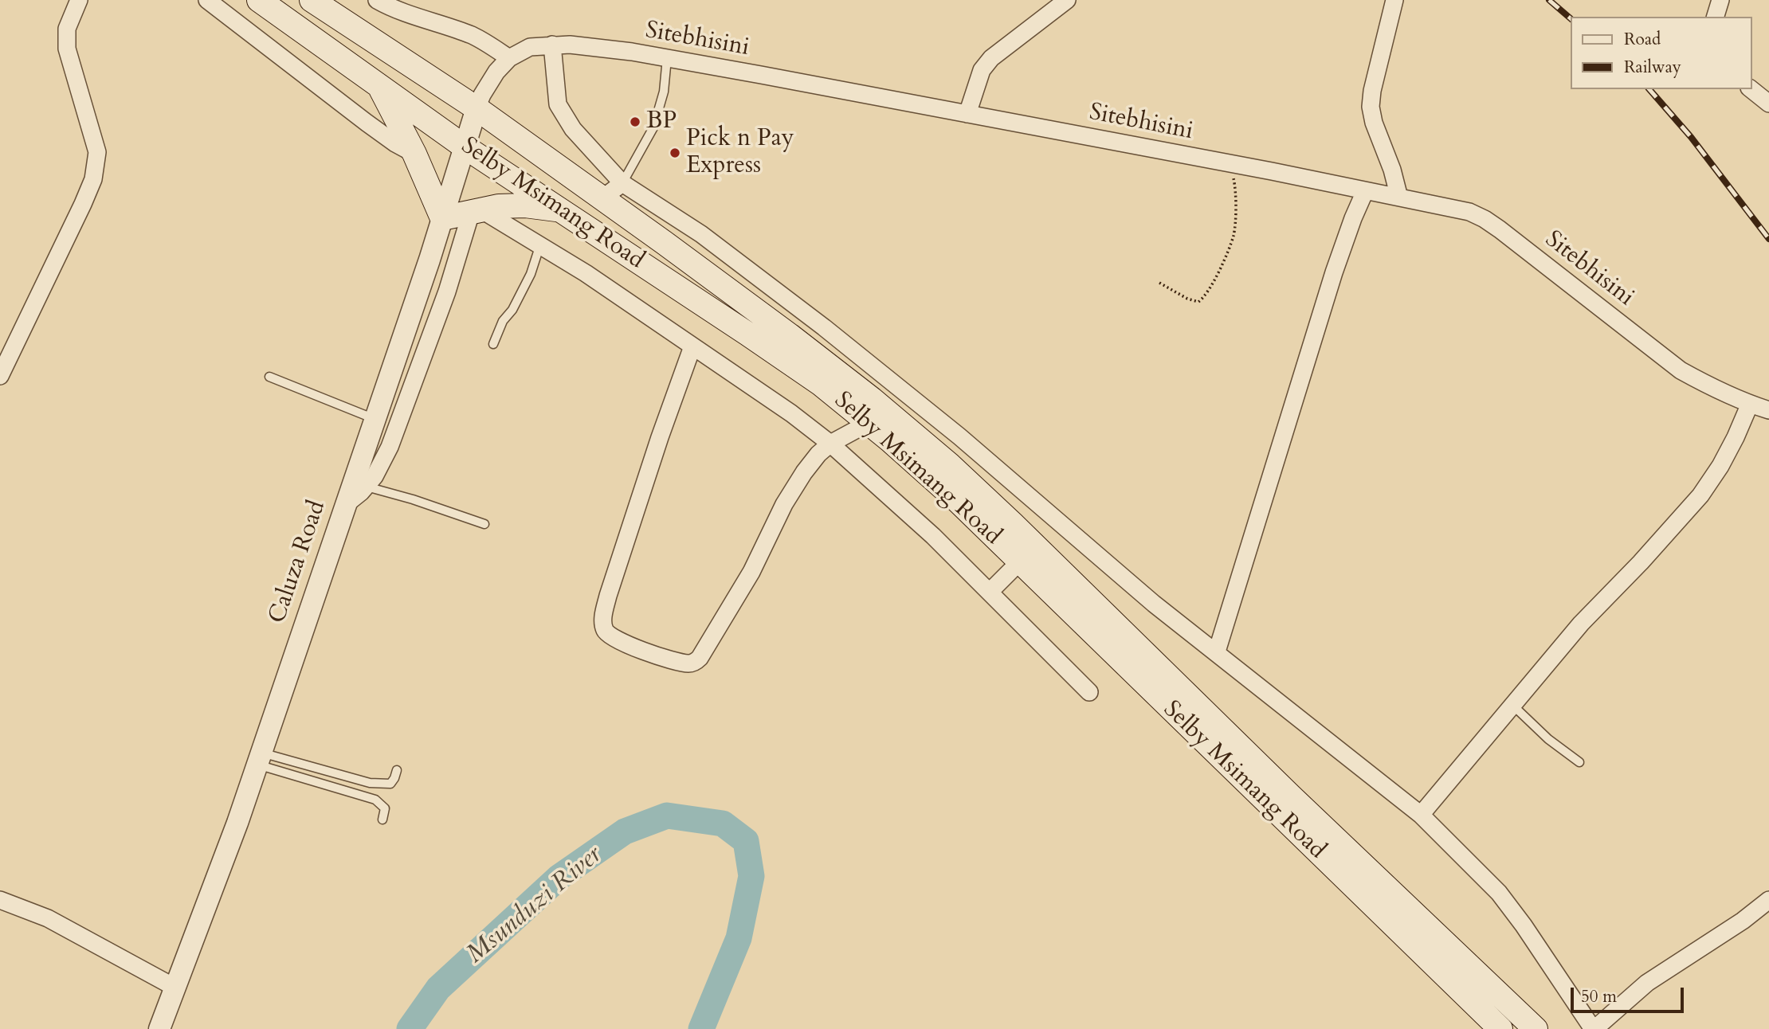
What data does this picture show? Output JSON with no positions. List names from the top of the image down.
{
  "streets": {
    "main road": ["Selby Msimang Road"],
    "street": ["Sitebhisini", "Caluza Road"]
  },
  "crossings": [
    ["Sitebhisini", "Selby Msimang Road"],
    ["Sitebhisini", "Caluza Road"],
    ["Selby Msimang Road", "Caluza Road"]
  ],
  "water": ["Msunduzi River"],
  "places": ["BP", "Pick n Pay Express"],
  "legend": ["Road", "Railway"],
  "scale_bar": "50 m"
}
